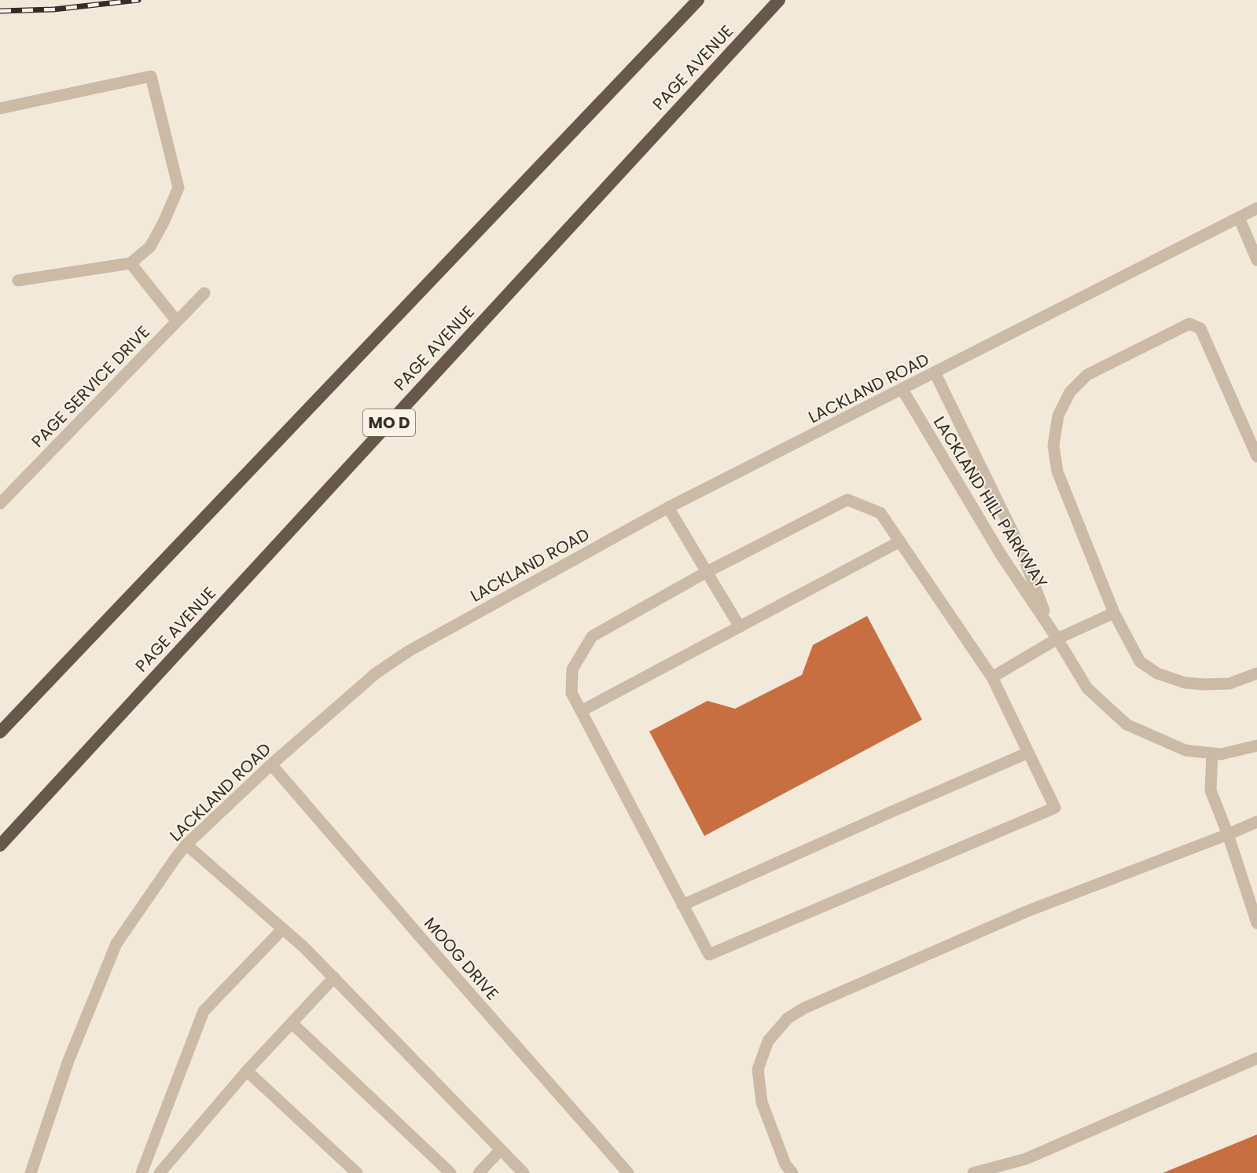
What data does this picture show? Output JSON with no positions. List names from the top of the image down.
{
  "streets": {
    "highway": ["PAGE AVENUE", "MO D"],
    "street": [
      "PAGE SERVICE DRIVE",
      "LACKLAND ROAD",
      "LACKLAND HILL PARKWAY",
      "MOOG DRIVE"
    ]
  },
  "crossings": [
    ["LACKLAND ROAD", "LACKLAND HILL PARKWAY"],
    ["LACKLAND ROAD", "MOOG DRIVE"]
  ]
}
